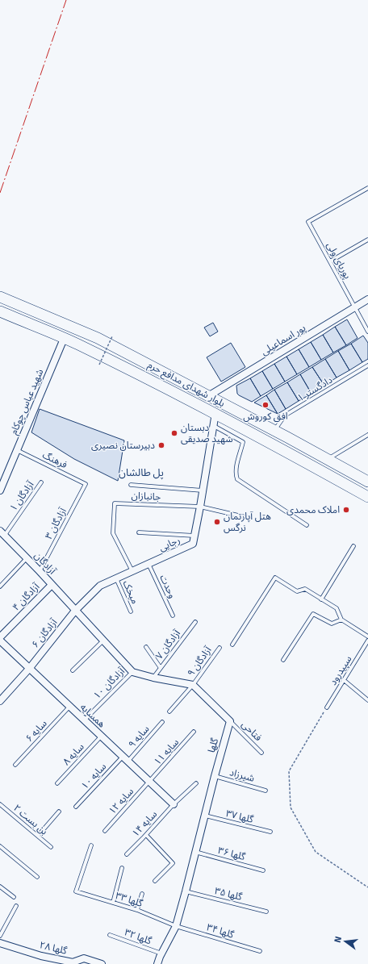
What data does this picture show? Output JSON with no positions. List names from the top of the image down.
{
  "streets": {
    "main road": ["بلوار شهدای مدافع حرم"],
    "street": [
      "پور اسماعیلی",
      "شهید عباس چوکام",
      "رجایی",
      "آزادگان",
      "آزادگان ۴",
      "آزادگان ۶",
      "همسایه",
      "گلها",
      "گلها ۲۸"
    ],
    "lane": [
      "پوریای ولی",
      "دادگستر ۱",
      "فرهنگ",
      "آزادگان ۱",
      "جانبازان",
      "آزادگان ۳",
      "وحدت",
      "میخک",
      "آزادگان ۷",
      "آزادگان ۹",
      "سپیدرود",
      "آزادگان ۱۰",
      "سایه ۶",
      "فتاحی",
      "سایه ۹",
      "سایه ۱۱",
      "سایه ۸",
      "شیرزاد",
      "سایه ۱۰",
      "سایه ۱۲",
      "گلها ۳۷",
      "بن بست ۲",
      "سایه ۱۴",
      "گلها ۳۶",
      "گلها ۳۵",
      "گلها ۳۳",
      "گلها ۳۴",
      "گلها ۳۲"
    ]
  },
  "crossings": [
    ["پوریای ولی", "پور اسماعیلی"],
    ["پور اسماعیلی", "بلوار شهدای مدافع حرم"],
    ["بلوار شهدای مدافع حرم", "دادگستر ۱"],
    ["بلوار شهدای مدافع حرم", "شهید عباس چوکام"],
    ["شهید عباس چوکام", "فرهنگ"],
    ["فرهنگ", "آزادگان ۳"],
    ["آزادگان ۱", "آزادگان"],
    ["جانبازان", "رجایی"],
    ["آزادگان ۳", "آزادگان"],
    ["رجایی", "آزادگان"],
    ["رجایی", "وحدت"],
    ["رجایی", "میخک"],
    ["رجایی", "آزادگان ۶"],
    ["آزادگان", "آزادگان ۴"],
    ["آزادگان", "آزادگان ۶"],
    ["آزادگان ۶", "همسایه"],
    ["آزادگان ۱۰", "همسایه"],
    ["همسایه", "سایه ۶"],
    ["همسایه", "سایه ۹"],
    ["همسایه", "سایه ۱۱"],
    ["همسایه", "سایه ۸"],
    ["همسایه", "سایه ۱۰"],
    ["همسایه", "سایه ۱۲"],
    ["همسایه", "سایه ۱۴"],
    ["فتاحی", "گلها"],
    ["سایه ۹", "سایه ۱۰"],
    ["گلها", "شیرزاد"],
    ["گلها", "گلها ۳۷"],
    ["گلها", "گلها ۳۶"],
    ["گلها", "گلها ۳۵"],
    ["گلها", "گلها ۳۳"],
    ["گلها", "گلها ۳۴"],
    ["گلها", "گلها ۳۲"],
    ["سایه ۱۱", "سایه ۱۲"],
    ["گلها ۳۳", "گلها ۳۴"]
  ],
  "districts": ["پل طالشان"],
  "places": [
    "افق کوروش",
    "دبستان شهید صدیقی",
    "دبیرستان نصیری",
    "املاک محمدی",
    "هتل آپارتمان نرگس"
  ],
  "north": "left"
}
